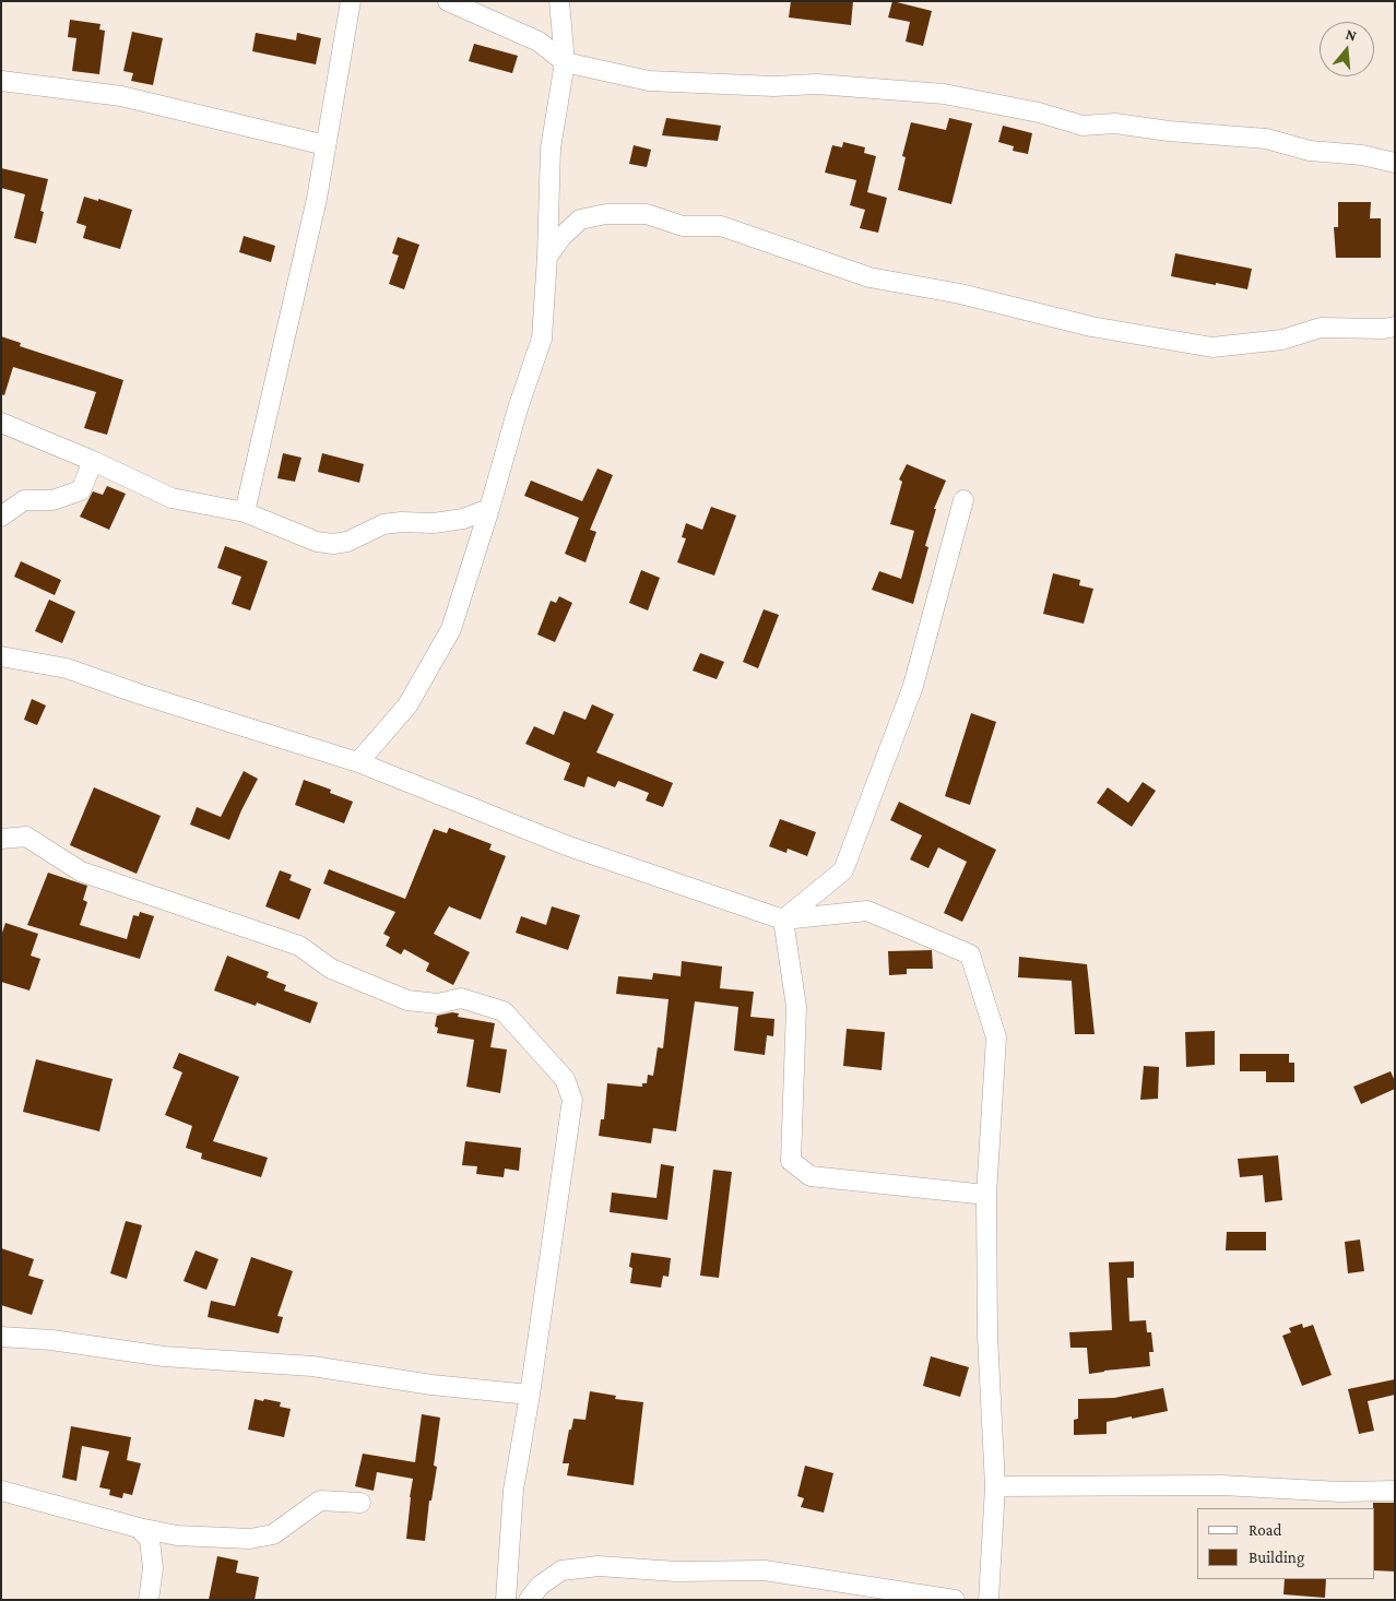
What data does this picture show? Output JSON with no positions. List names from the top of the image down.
{
  "legend": ["Road", "Building"],
  "north": "top"
}
